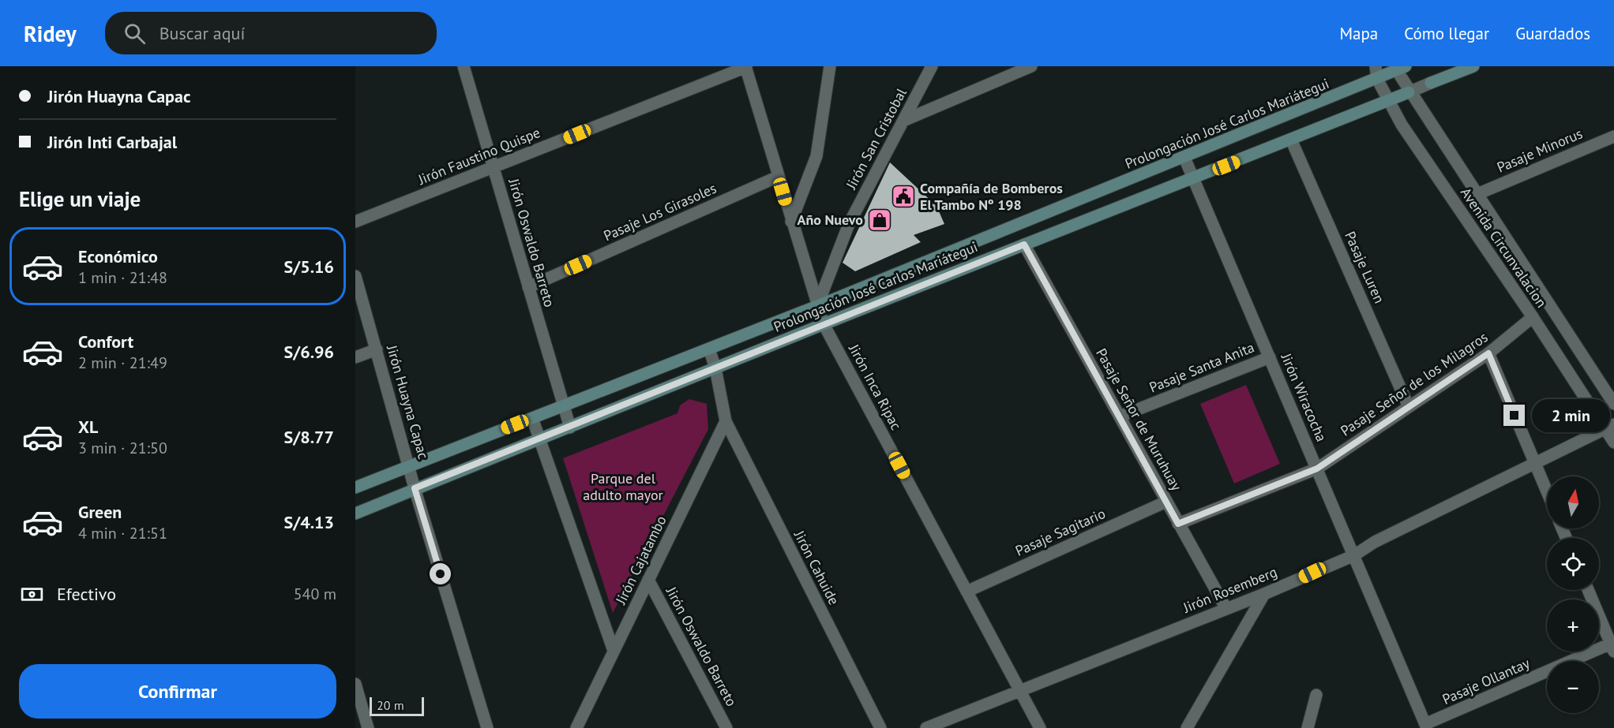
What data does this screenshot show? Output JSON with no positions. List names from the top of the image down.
{
  "streets": {
    "main road": ["Prolongación José Carlos Mariátegui"],
    "street": [
      "Jirón San Cristobal",
      "Pasaje Minorus",
      "Jirón Faustino Quispe",
      "Pasaje Los Girasoles",
      "Jirón Oswaldo Barreto",
      "Avenida Circunvalacion",
      "Pasaje Luren",
      "Pasaje Santa Anita",
      "Pasaje Señor de los Milagros",
      "Jirón Inca Ripac",
      "Jirón Wiracocha",
      "Jirón Huayna Capac",
      "Pasaje Señor de Muruhuay",
      "Pasaje Sagitario",
      "Jirón Cajatambo",
      "Jirón Cahuide",
      "Jirón Rosemberg",
      "Pasaje Ollantay"
    ]
  },
  "crossings": [
    ["Prolongación José Carlos Mariátegui", "Jirón San Cristobal"],
    ["Prolongación José Carlos Mariátegui", "Jirón Oswaldo Barreto"],
    ["Prolongación José Carlos Mariátegui", "Avenida Circunvalacion"],
    ["Prolongación José Carlos Mariátegui", "Pasaje Luren"],
    ["Prolongación José Carlos Mariátegui", "Jirón Inca Ripac"],
    ["Prolongación José Carlos Mariátegui", "Jirón Wiracocha"],
    ["Prolongación José Carlos Mariátegui", "Jirón Huayna Capac"],
    ["Prolongación José Carlos Mariátegui", "Pasaje Señor de Muruhuay"],
    ["Jirón San Cristobal", "Jirón Inca Ripac"],
    ["Pasaje Minorus", "Avenida Circunvalacion"],
    ["Jirón Faustino Quispe", "Jirón Oswaldo Barreto"],
    ["Jirón Faustino Quispe", "Jirón Inca Ripac"],
    ["Pasaje Los Girasoles", "Jirón Oswaldo Barreto"],
    ["Pasaje Los Girasoles", "Jirón Inca Ripac"],
    ["Jirón Oswaldo Barreto", "Jirón Cajatambo"],
    ["Avenida Circunvalacion", "Pasaje Señor de los Milagros"],
    ["Avenida Circunvalacion", "Jirón Rosemberg"],
    ["Pasaje Luren", "Pasaje Señor de los Milagros"],
    ["Pasaje Santa Anita", "Jirón Wiracocha"],
    ["Pasaje Santa Anita", "Pasaje Señor de Muruhuay"],
    ["Pasaje Señor de los Milagros", "Jirón Wiracocha"],
    ["Pasaje Señor de los Milagros", "Pasaje Señor de Muruhuay"],
    ["Jirón Inca Ripac", "Pasaje Sagitario"],
    ["Jirón Inca Ripac", "Jirón Rosemberg"],
    ["Jirón Wiracocha", "Jirón Rosemberg"],
    ["Jirón Wiracocha", "Pasaje Ollantay"],
    ["Pasaje Señor de Muruhuay", "Pasaje Sagitario"],
    ["Pasaje Señor de Muruhuay", "Jirón Rosemberg"],
    ["Jirón Cajatambo", "Jirón Cahuide"]
  ],
  "parks": ["Parque del adulto mayor"],
  "places": {
    "public building": ["Compañía de Bomberos El Tambo Nº 198"],
    "shop": ["Año Nuevo"]
  },
  "scale_bar": "20 m",
  "north": "top",
  "page": {
    "header": "Ridey",
    "search": "Buscar aquí",
    "nav": ["Mapa", "Cómo llegar", "Guardados"],
    "banner": ["Jirón Huayna Capac", "Jirón Inti Carbajal"],
    "heading": "Elige un viaje",
    "list": [
      {
        "name": "Económico",
        "note": "1 min · 21:48",
        "value": "S/5.16"
      },
      {
        "name": "Confort",
        "note": "2 min · 21:49",
        "value": "S/6.96"
      },
      {
        "name": "XL",
        "note": "3 min · 21:50",
        "value": "S/8.77"
      },
      {
        "name": "Green",
        "note": "4 min · 21:51",
        "value": "S/4.13"
      }
    ],
    "bubble": "2 min",
    "map_buttons": ["+", "−"],
    "pay": ["Efectivo", "540 m"],
    "buttons": "Confirmar",
    "scale": "20 m"
  }
}
